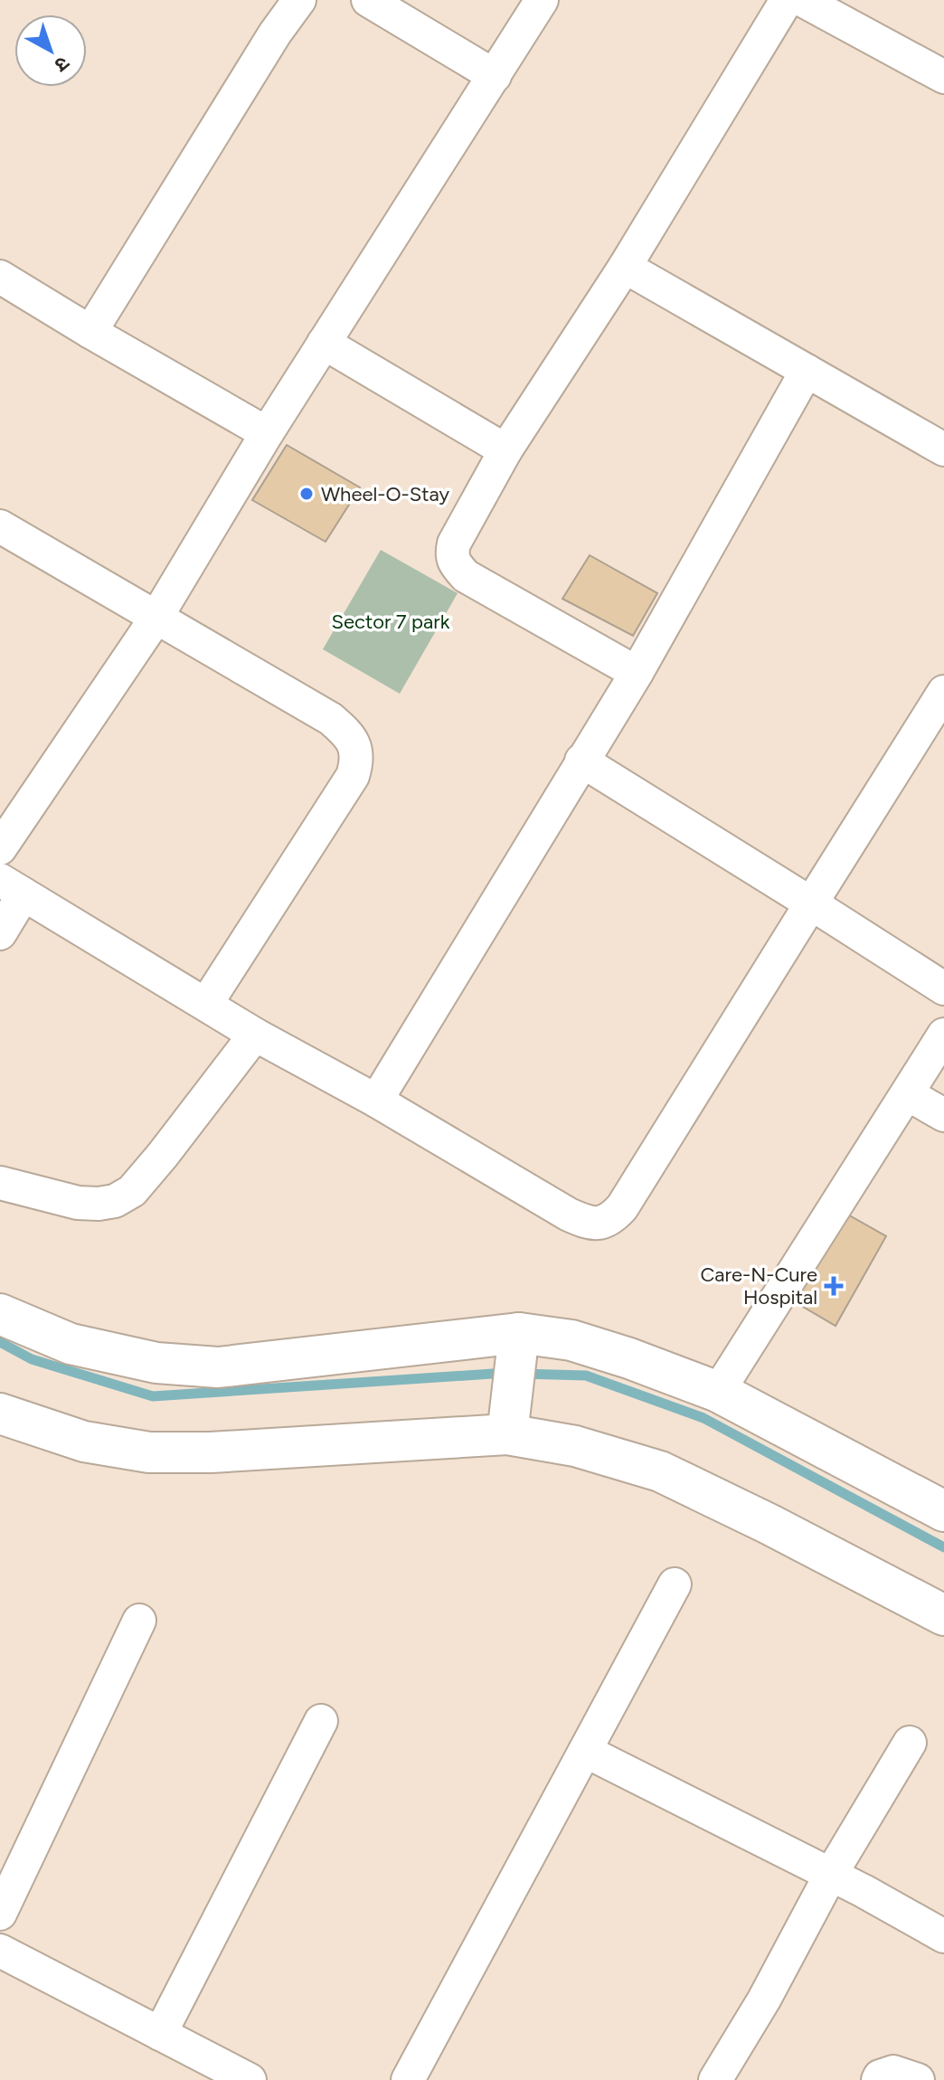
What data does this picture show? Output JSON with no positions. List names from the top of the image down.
{
  "parks": ["Sector 7 park"],
  "places": {
    "other": ["Wheel-O-Stay"],
    "health": ["Care-N-Cure Hospital"]
  },
  "north": "bottom right"
}
